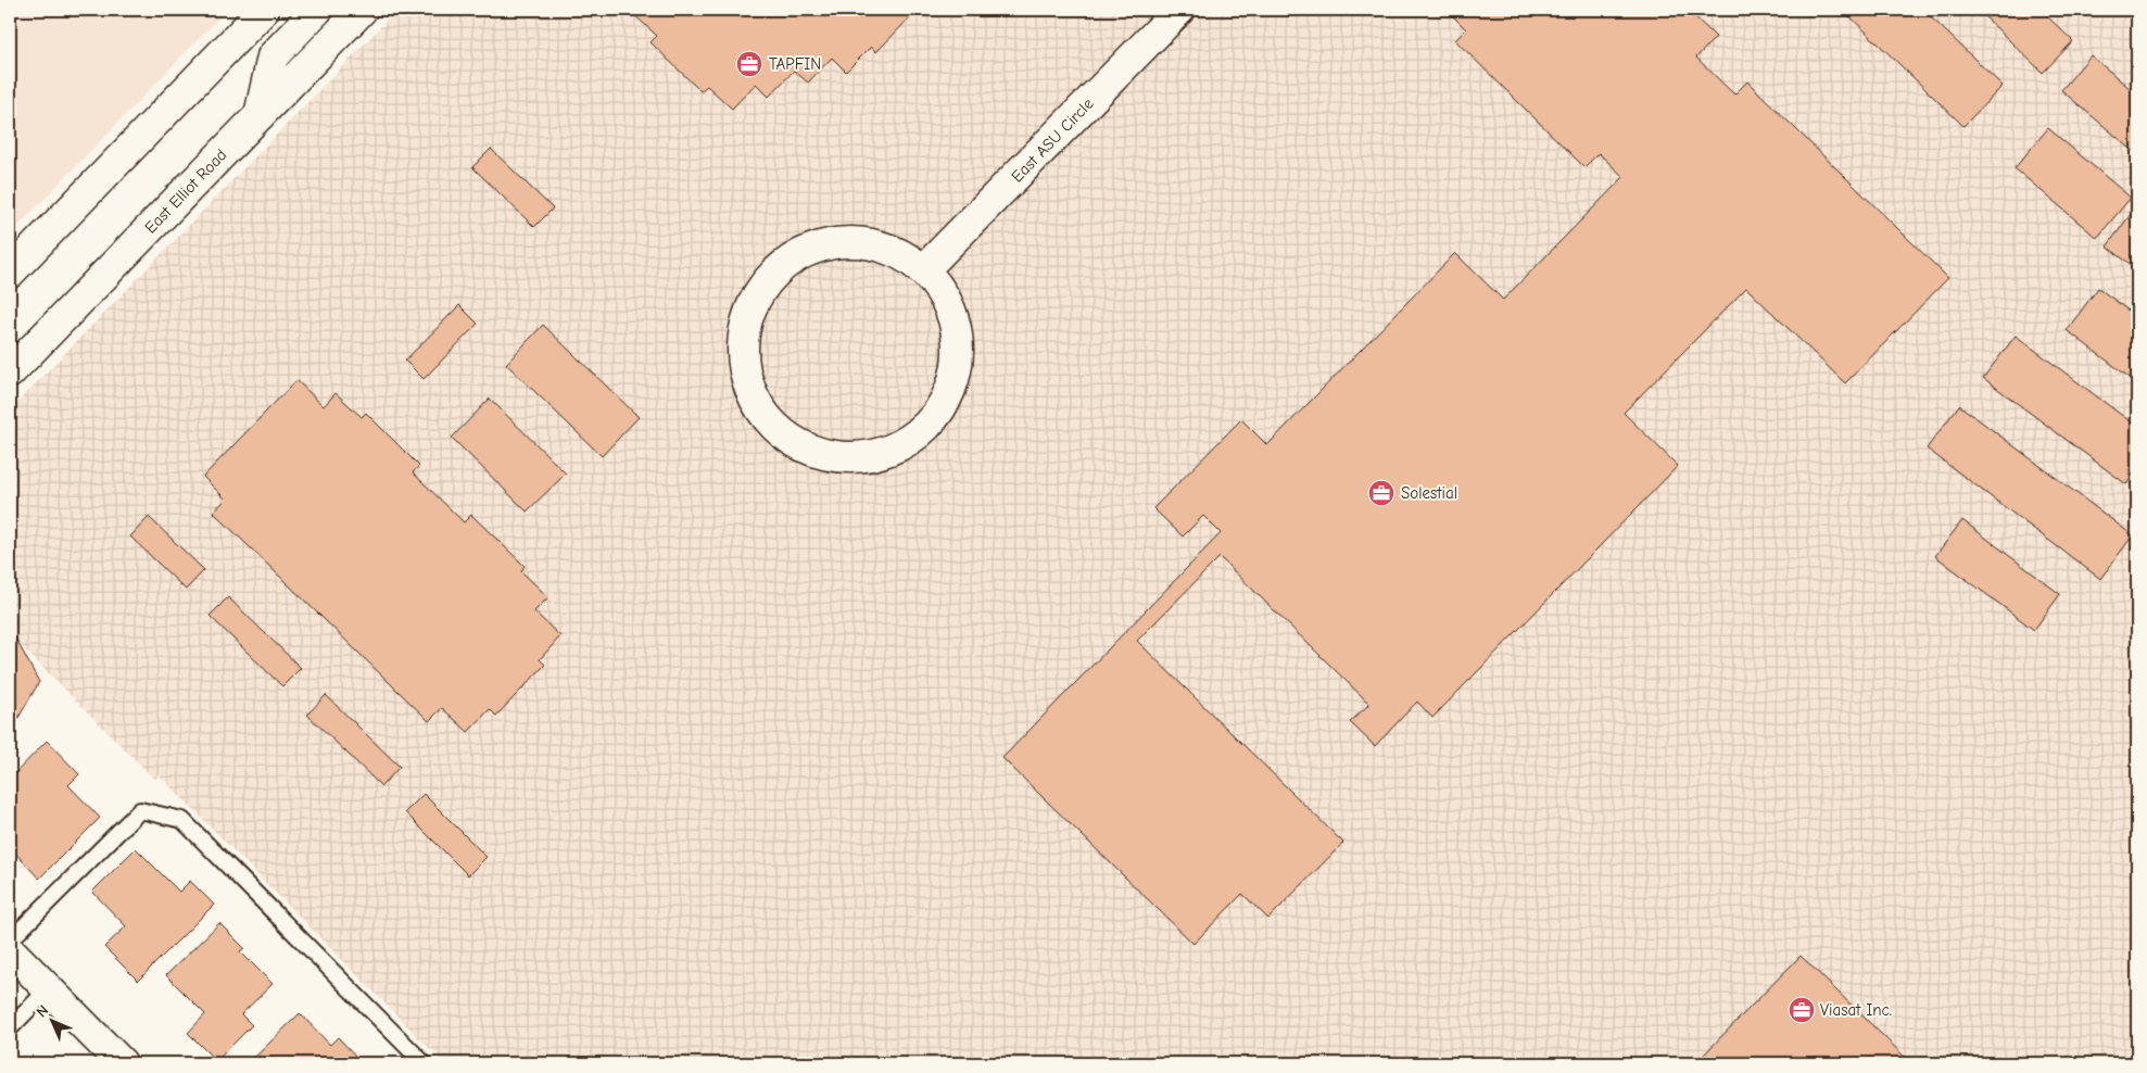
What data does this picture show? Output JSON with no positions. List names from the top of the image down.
{
  "streets": {
    "street": ["East ASU Circle", "East Elliot Road"]
  },
  "places": {
    "office": ["TAPFIN", "Solestial", "Viasat Inc."]
  },
  "north": "top left"
}
